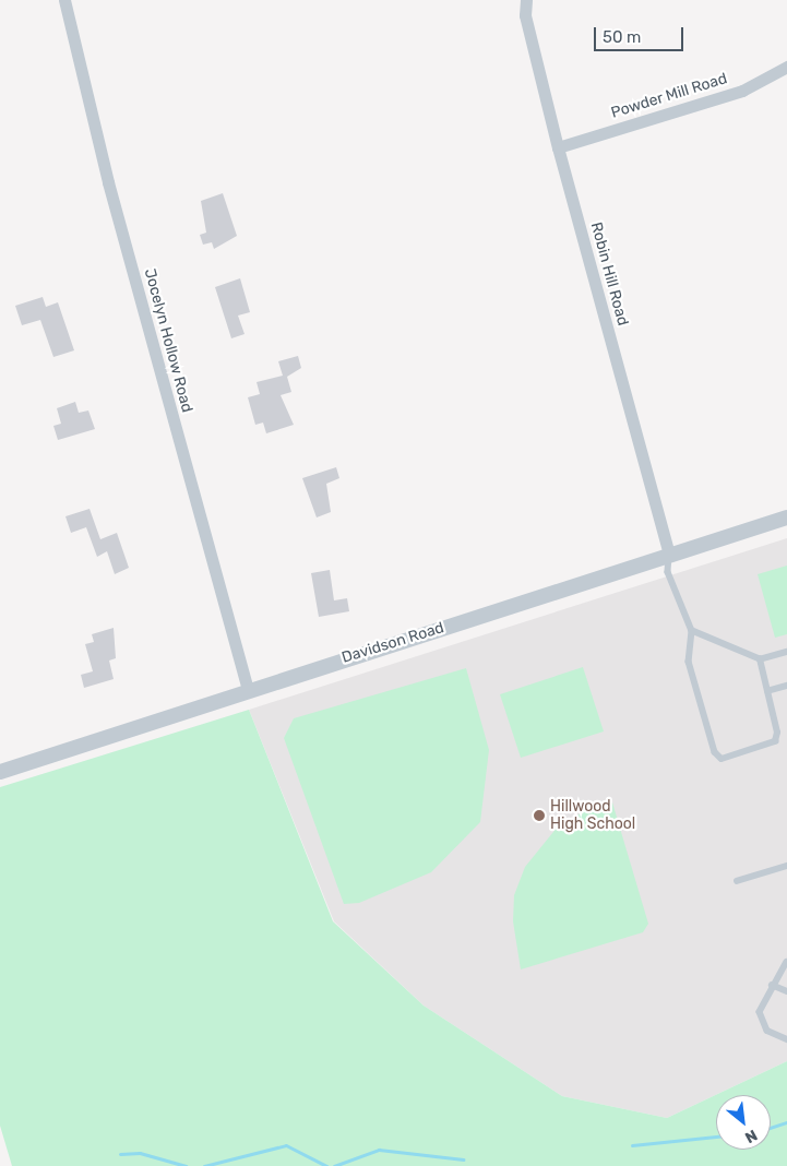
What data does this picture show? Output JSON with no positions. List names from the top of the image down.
{
  "streets": {
    "street": [
      "Powder Mill Road",
      "Robin Hill Road",
      "Jocelyn Hollow Road",
      "Davidson Road"
    ]
  },
  "crossings": [
    ["Powder Mill Road", "Robin Hill Road"],
    ["Robin Hill Road", "Davidson Road"],
    ["Jocelyn Hollow Road", "Davidson Road"]
  ],
  "places": ["Hillwood High School"],
  "scale_bar": "50 m",
  "north": "bottom right"
}
